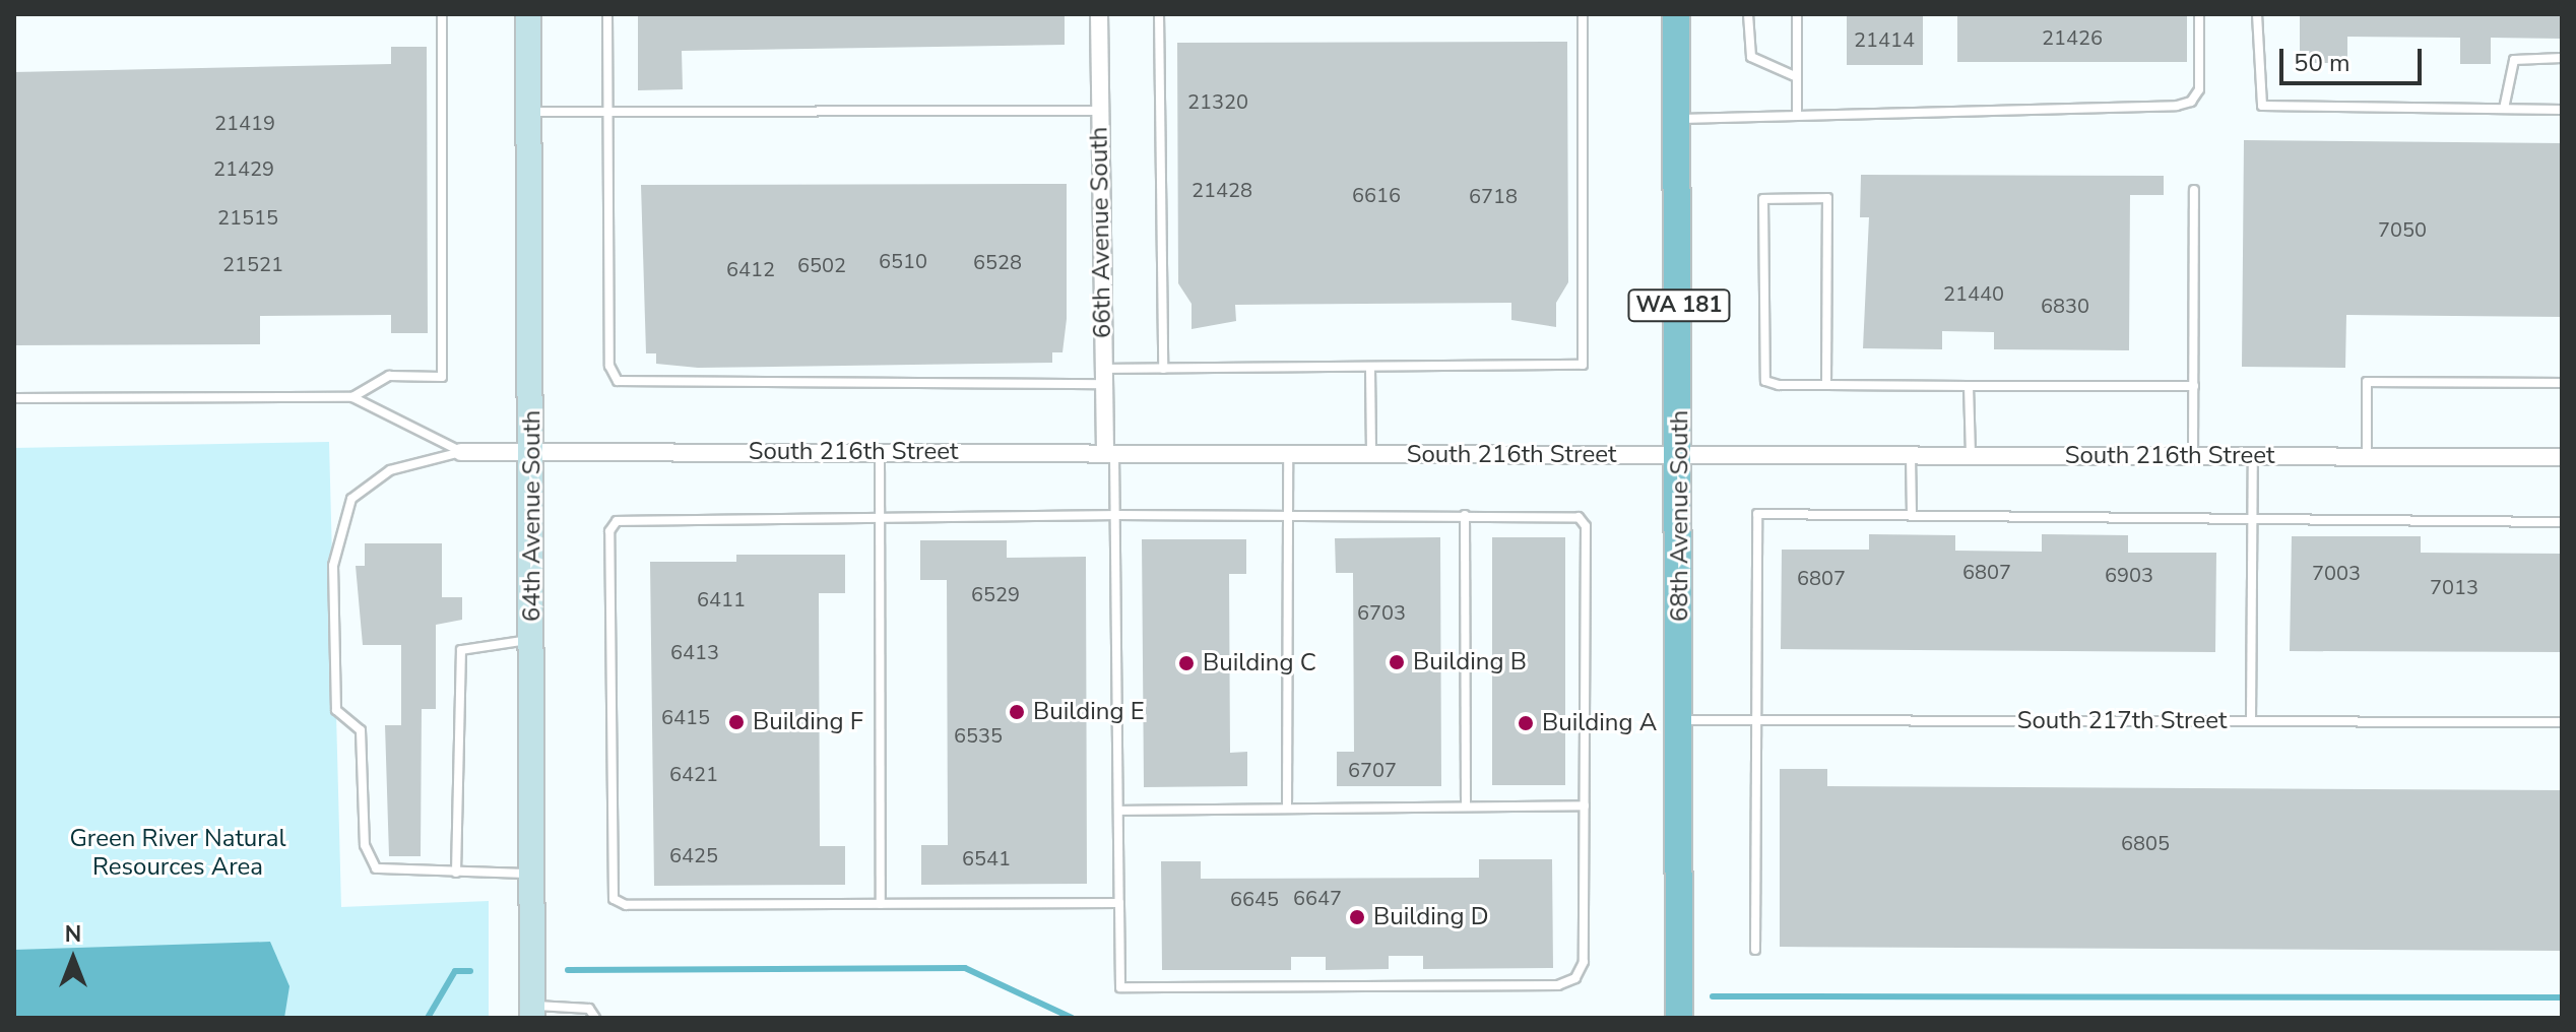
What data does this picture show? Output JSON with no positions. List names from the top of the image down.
{
  "streets": {
    "main road": ["WA 181", "68th Avenue South"],
    "street": ["66th Avenue South", "South 216th Street", "64th Avenue South"],
    "lane": ["South 217th Street"]
  },
  "crossings": [
    ["66th Avenue South", "South 216th Street"],
    ["South 216th Street", "64th Avenue South"],
    ["South 216th Street", "68th Avenue South"],
    ["68th Avenue South", "South 217th Street"]
  ],
  "parks": ["Green River Natural Resources Area"],
  "places": [
    "Building B",
    "Building C",
    "Building E",
    "Building F",
    "Building A",
    "Building D"
  ],
  "house_numbers": [
    "21426",
    "21414",
    "21320",
    "21419",
    "21429",
    "21428",
    "6616",
    "6718",
    "21515",
    "7050",
    "6510",
    "6528",
    "21521",
    "6502",
    "6412",
    "21440",
    "6830",
    "6807",
    "7003",
    "6903",
    "6807",
    "7013",
    "6529",
    "6411",
    "6703",
    "6413",
    "6415",
    "6535",
    "6707",
    "6421",
    "6805",
    "6425",
    "6541",
    "6647",
    "6645"
  ],
  "scale_bar": "50 m",
  "north": "top"
}
